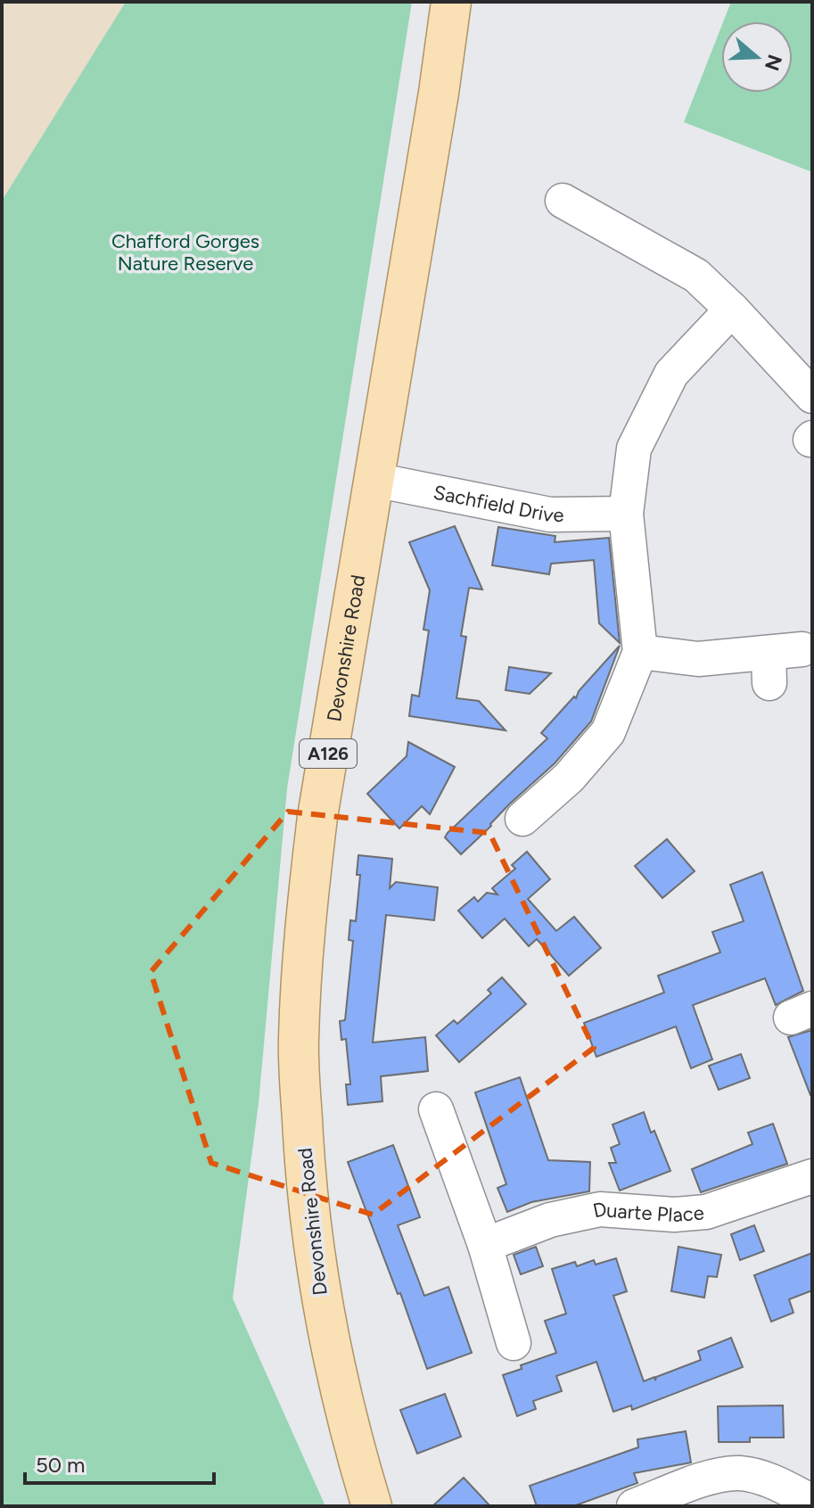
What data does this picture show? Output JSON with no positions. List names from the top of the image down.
{
  "streets": {
    "main road": ["Devonshire Road", "A126"],
    "street": ["Sachfield Drive", "Duarte Place"]
  },
  "crossings": [
    ["Sachfield Drive", "Devonshire Road"]
  ],
  "parks": ["Chafford Gorges Nature Reserve"],
  "scale_bar": "50 m",
  "north": "right"
}
